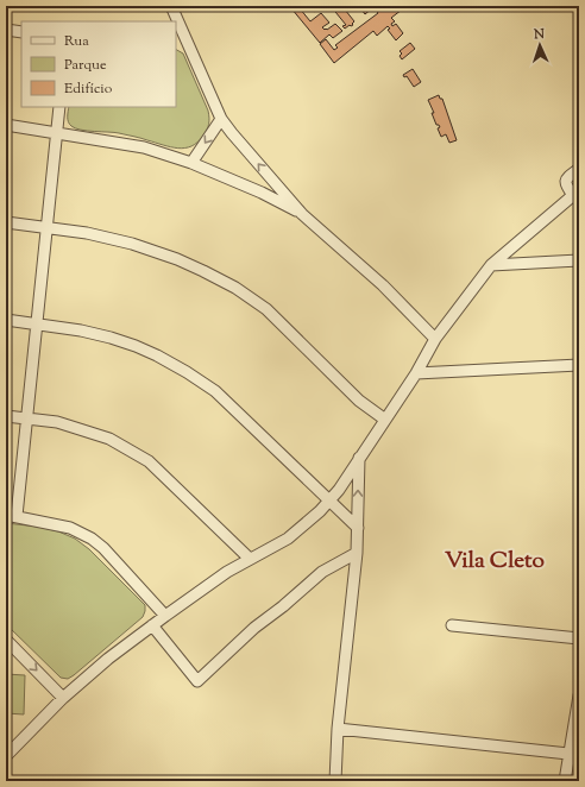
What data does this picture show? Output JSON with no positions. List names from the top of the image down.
{
  "districts": ["Vila Cleto"],
  "legend": ["Rua", "Parque", "Edifício"],
  "north": "top"
}
